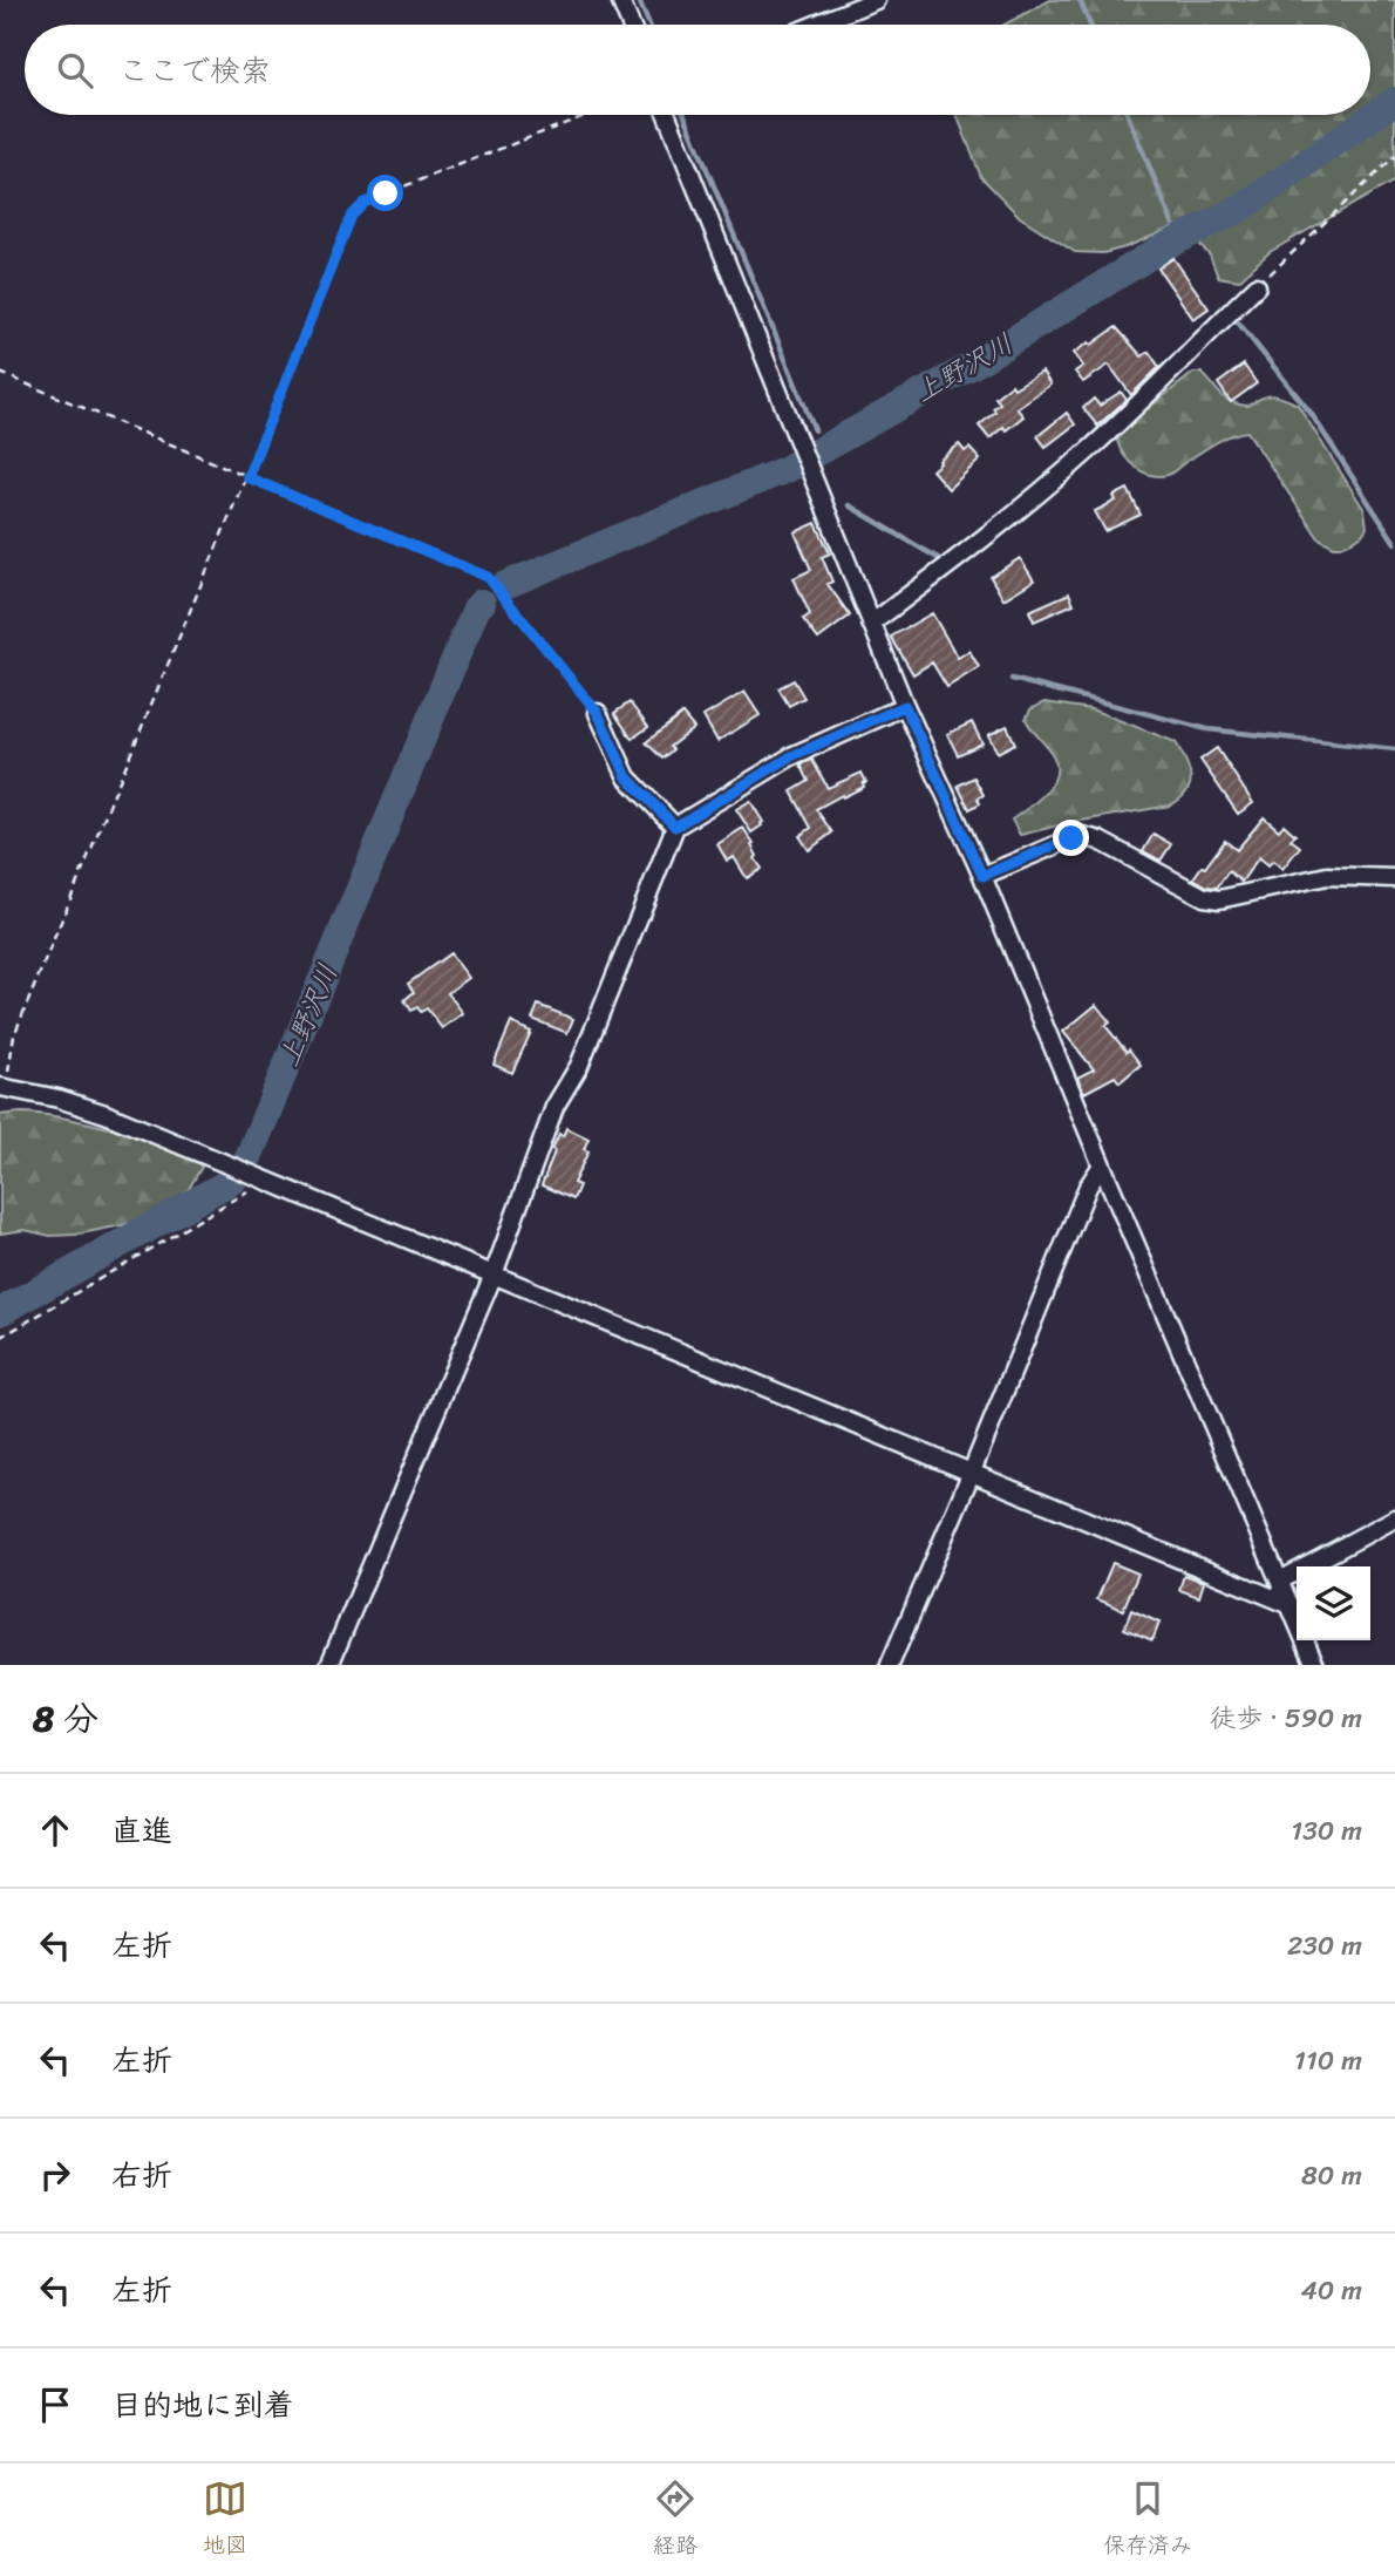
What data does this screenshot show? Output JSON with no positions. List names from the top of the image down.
{
  "water": ["上野沢川"],
  "page": {
    "search": "ここで検索",
    "heading": ["8 分", "徒歩 · 590 m"],
    "list": [
      ["直進", "130 m"],
      ["左折", "230 m"],
      ["左折", "110 m"],
      ["右折", "80 m"],
      ["左折", "40 m"],
      "目的地に到着"
    ],
    "nav": ["地図", "経路", "保存済み"]
  }
}
